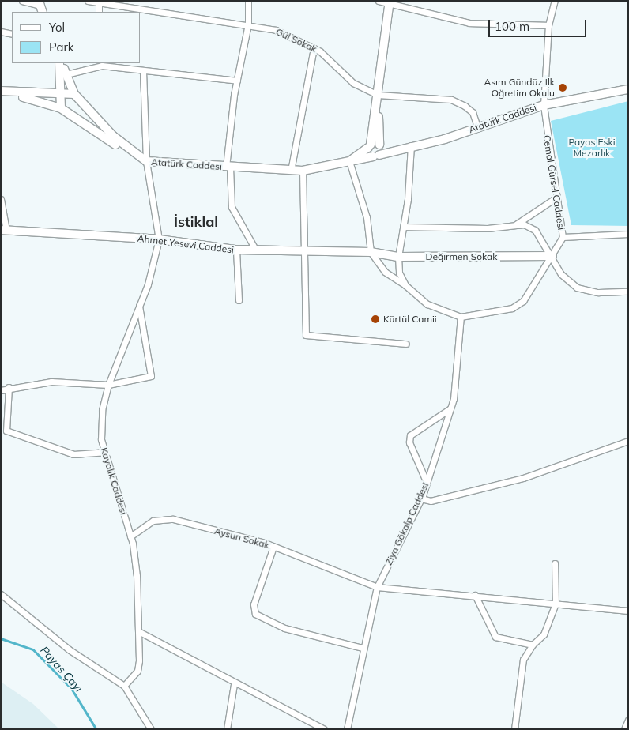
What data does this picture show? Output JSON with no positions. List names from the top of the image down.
{
  "streets": {
    "street": [
      "Gül Sokak",
      "Atatürk Caddesi",
      "Cemal Gürsel Caddesi",
      "Ahmet Yesevi Caddesi",
      "Değirmen Sokak",
      "Kayalık Caddesi",
      "Ziya Gökalp Caddesi",
      "Aysun Sokak"
    ]
  },
  "crossings": [
    ["Gül Sokak", "Atatürk Caddesi"],
    ["Atatürk Caddesi", "Cemal Gürsel Caddesi"],
    ["Atatürk Caddesi", "Kayalık Caddesi"],
    ["Cemal Gürsel Caddesi", "Değirmen Sokak"],
    ["Cemal Gürsel Caddesi", "Ziya Gökalp Caddesi"],
    ["Ahmet Yesevi Caddesi", "Değirmen Sokak"],
    ["Ahmet Yesevi Caddesi", "Kayalık Caddesi"],
    ["Kayalık Caddesi", "Aysun Sokak"],
    ["Ziya Gökalp Caddesi", "Aysun Sokak"]
  ],
  "districts": ["İstiklal"],
  "water": ["Payas Çayı"],
  "parks": ["Payas Eski Mezarlık"],
  "places": ["Asım Gündüz İlk Öğretim Okulu", "Kürtül Camii"],
  "legend": ["Yol", "Park"],
  "scale_bar": "100 m"
}
